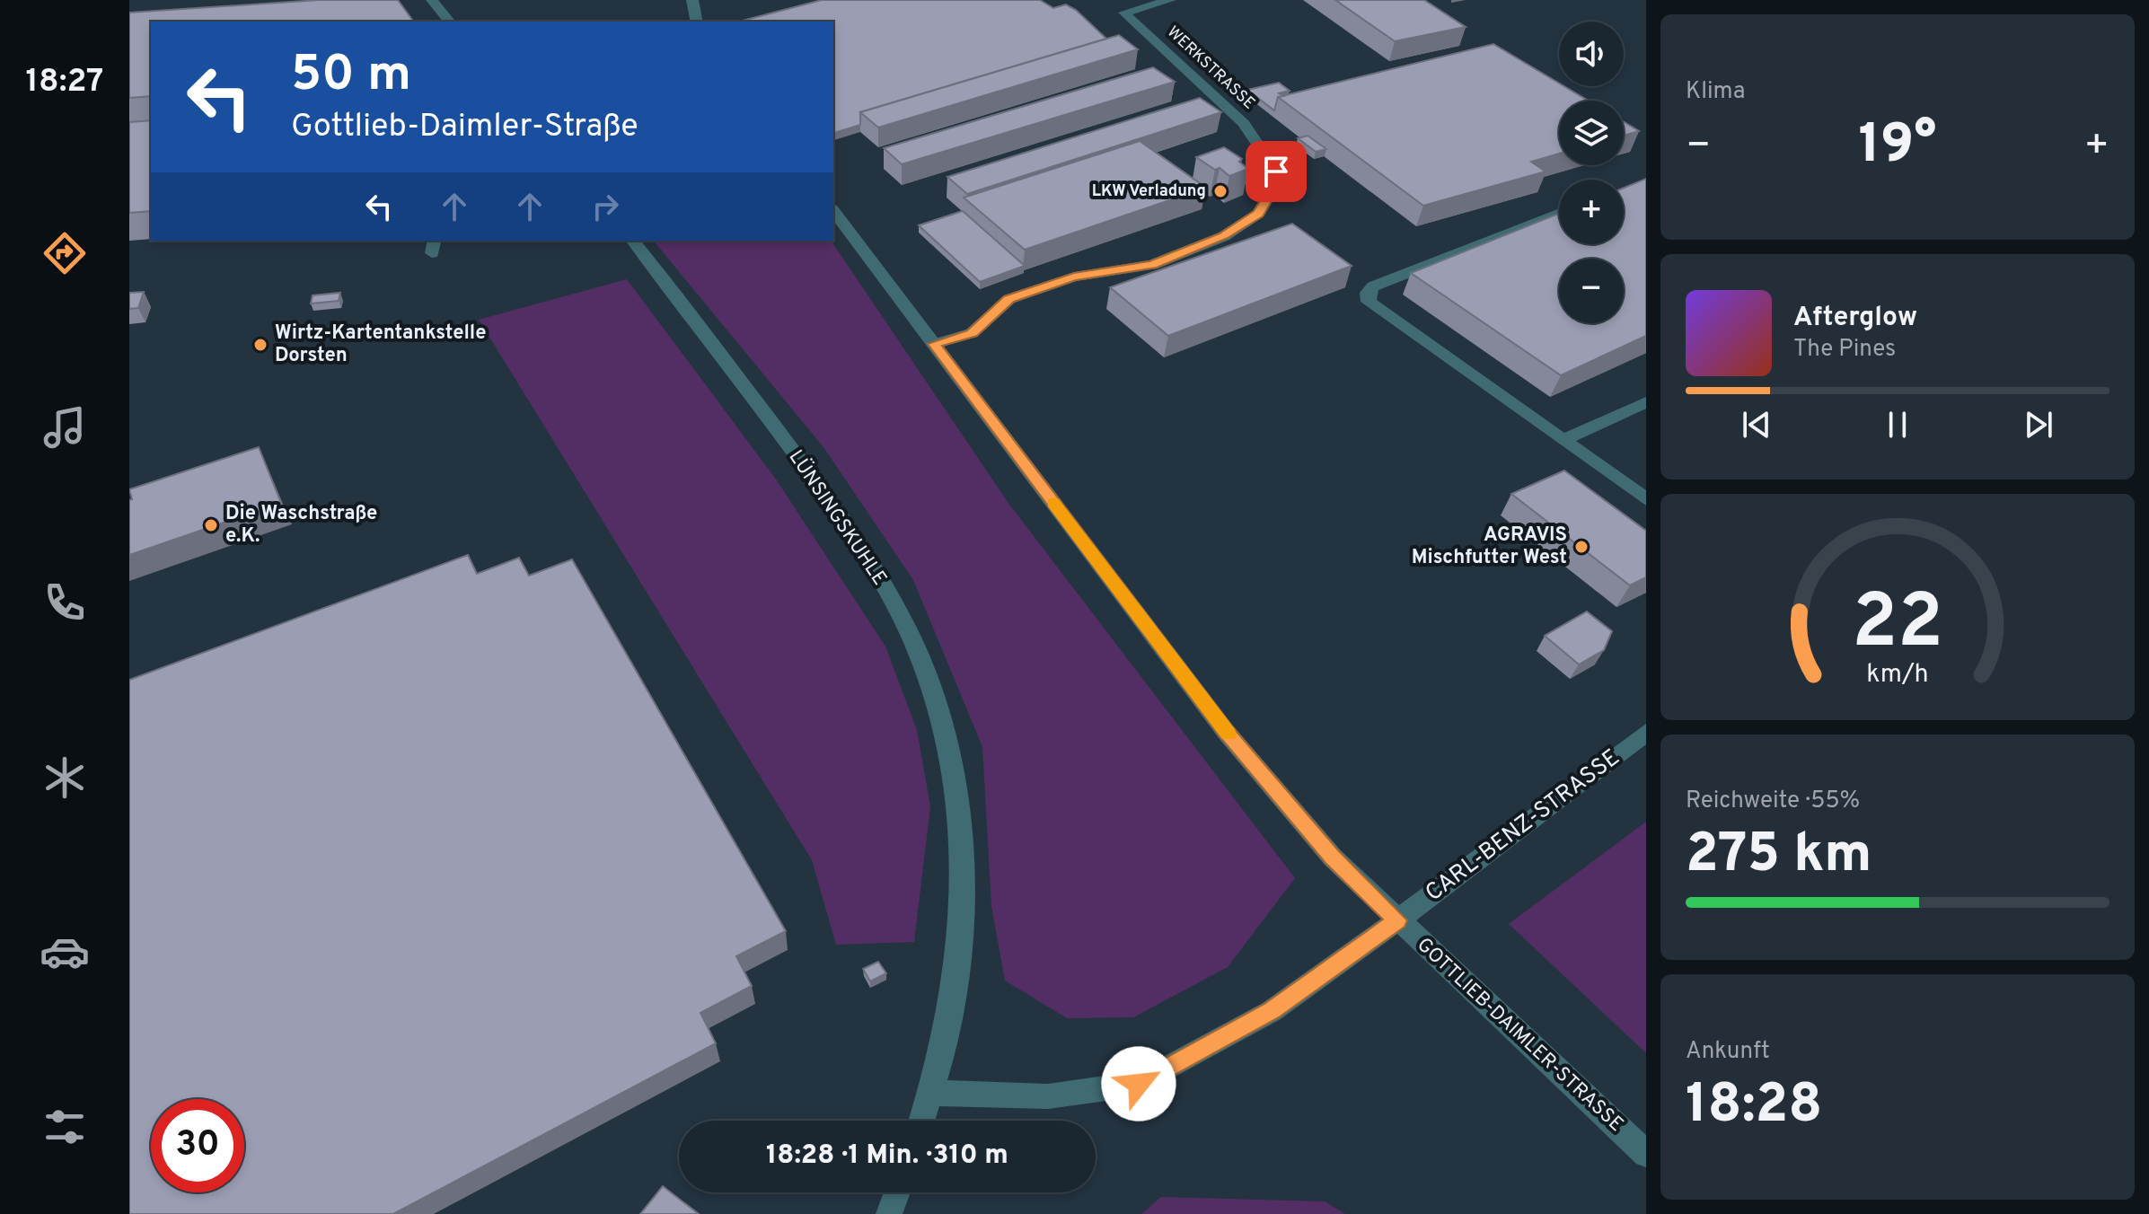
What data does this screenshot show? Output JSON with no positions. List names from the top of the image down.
{
  "streets": {
    "street": [
      "WERKSTRASSE",
      "LÜNSINGSKUHLE",
      "CARL-BENZ-STRASSE",
      "GOTTLIEB-DAIMLER-STRASSE"
    ]
  },
  "crossings": [
    ["WERKSTRASSE", "GOTTLIEB-DAIMLER-STRASSE"],
    ["LÜNSINGSKUHLE", "CARL-BENZ-STRASSE"],
    ["CARL-BENZ-STRASSE", "GOTTLIEB-DAIMLER-STRASSE"]
  ],
  "places": [
    "LKW Verladung",
    "Wirtz-Kartentankstelle Dorsten",
    "Die Waschstraße e.K.",
    "AGRAVIS Mischfutter West"
  ],
  "page": {
    "tabs": "18:27",
    "tile": [
      "Klima",
      ["Reichweite · 55%", "275 km"],
      ["Ankunft", "18:28"]
    ],
    "map_buttons": ["+", "−"],
    "turn": ["50 m", "Gottlieb-Daimler-Straße"],
    "heat": ["−", "19°", "+"],
    "song": ["Afterglow", "The Pines"],
    "limit": "30",
    "trip": "18:28 · 1 Min. · 310 m",
    "gauge": ["22", "km/h"]
  }
}
